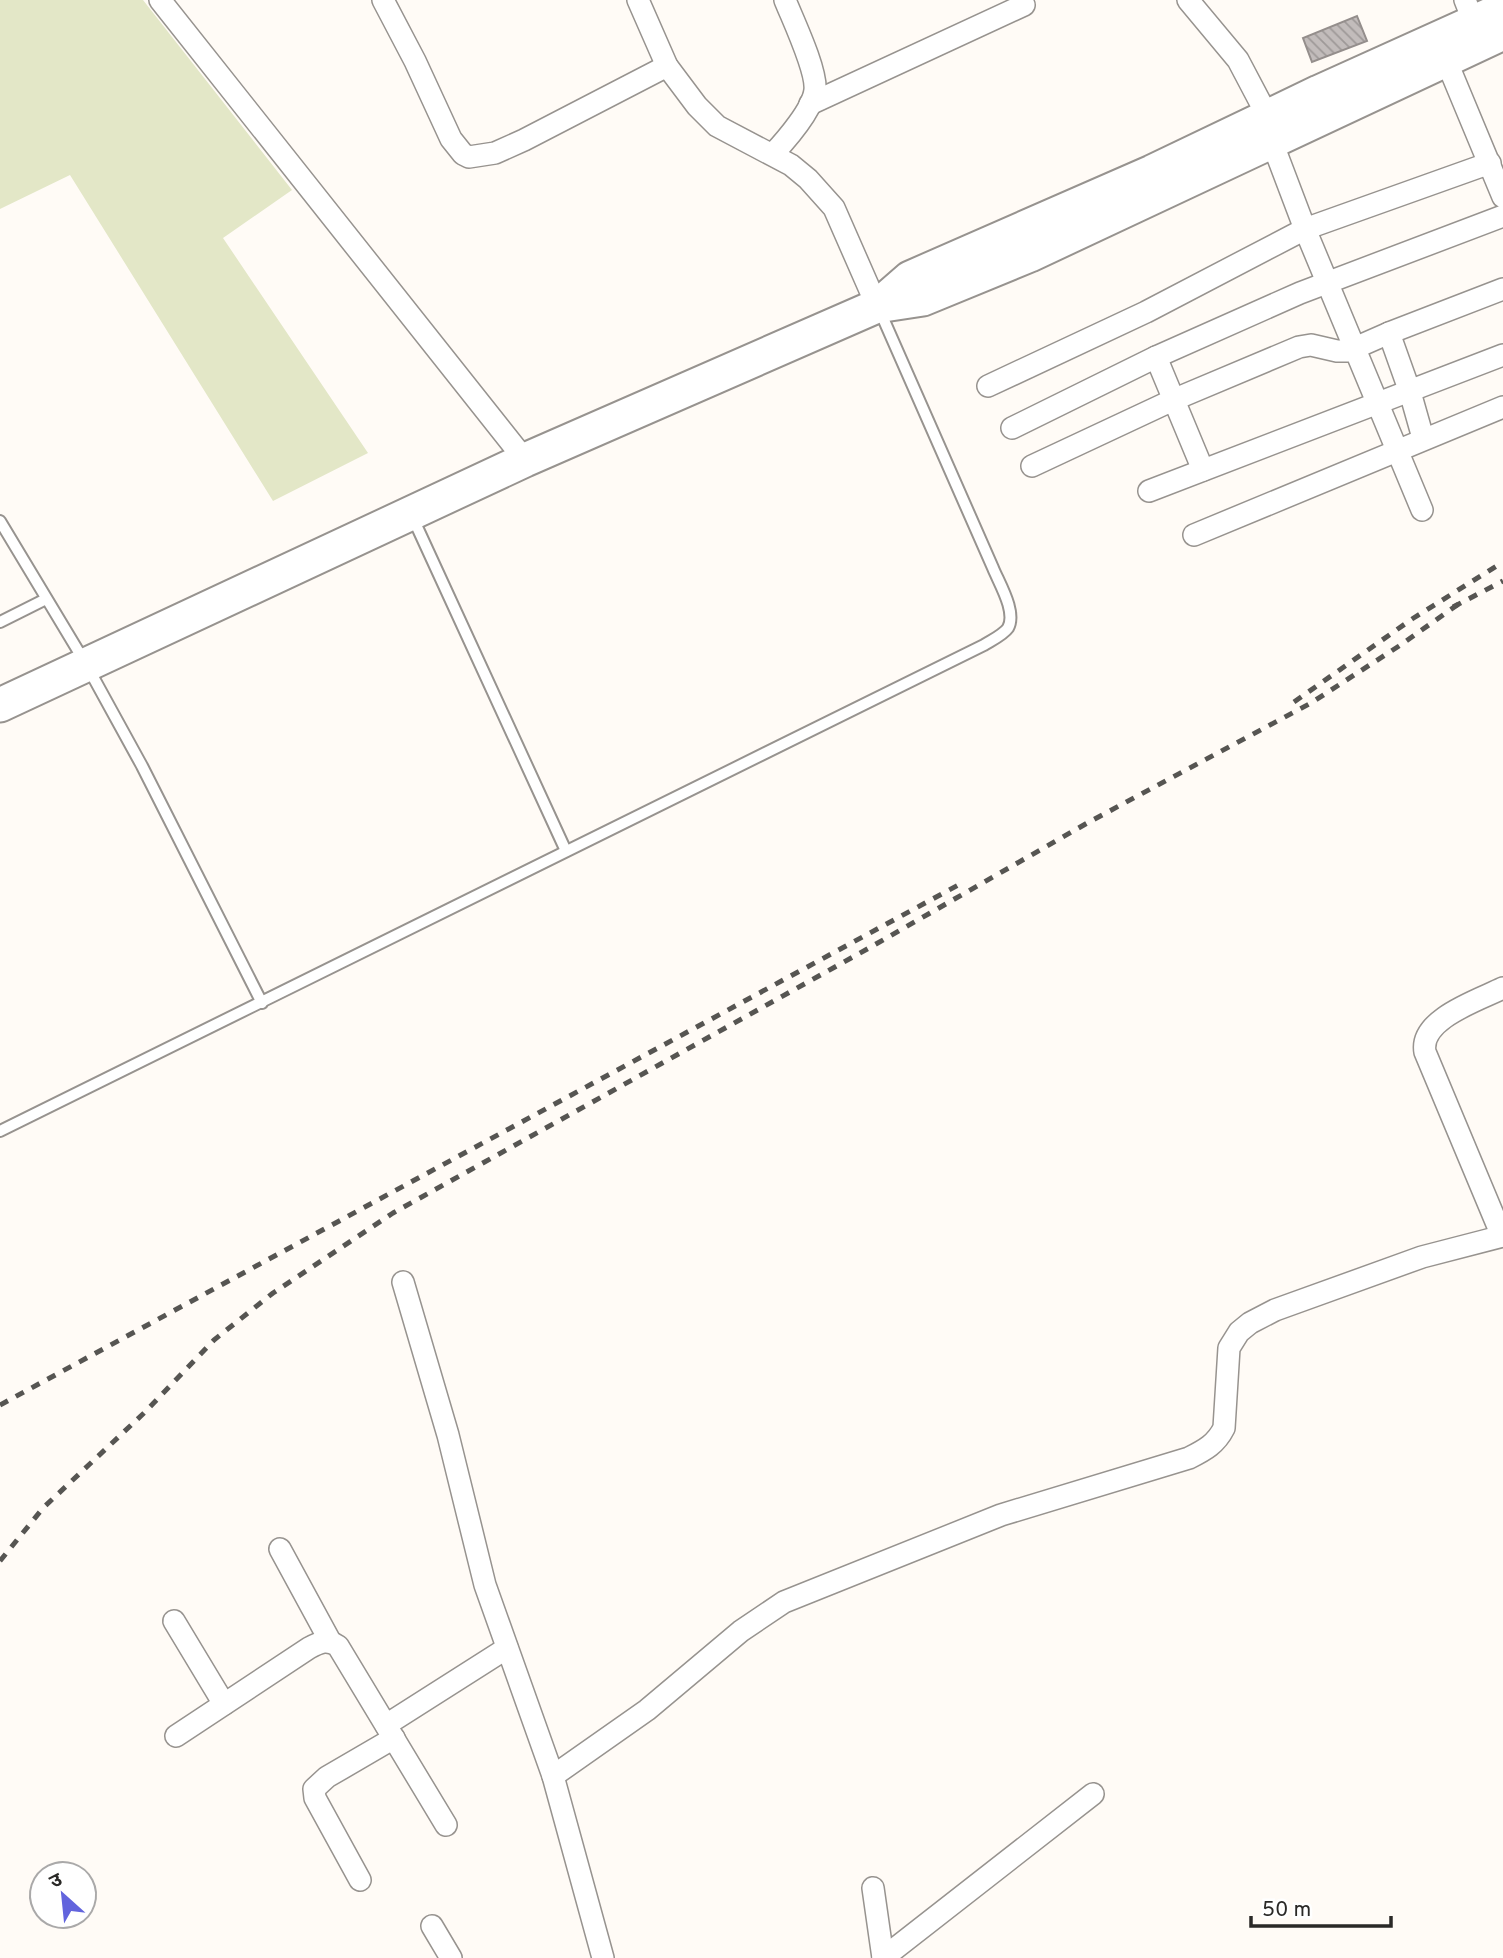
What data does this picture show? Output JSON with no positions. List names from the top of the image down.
{
  "scale_bar": "50 m",
  "north": "top left"
}
